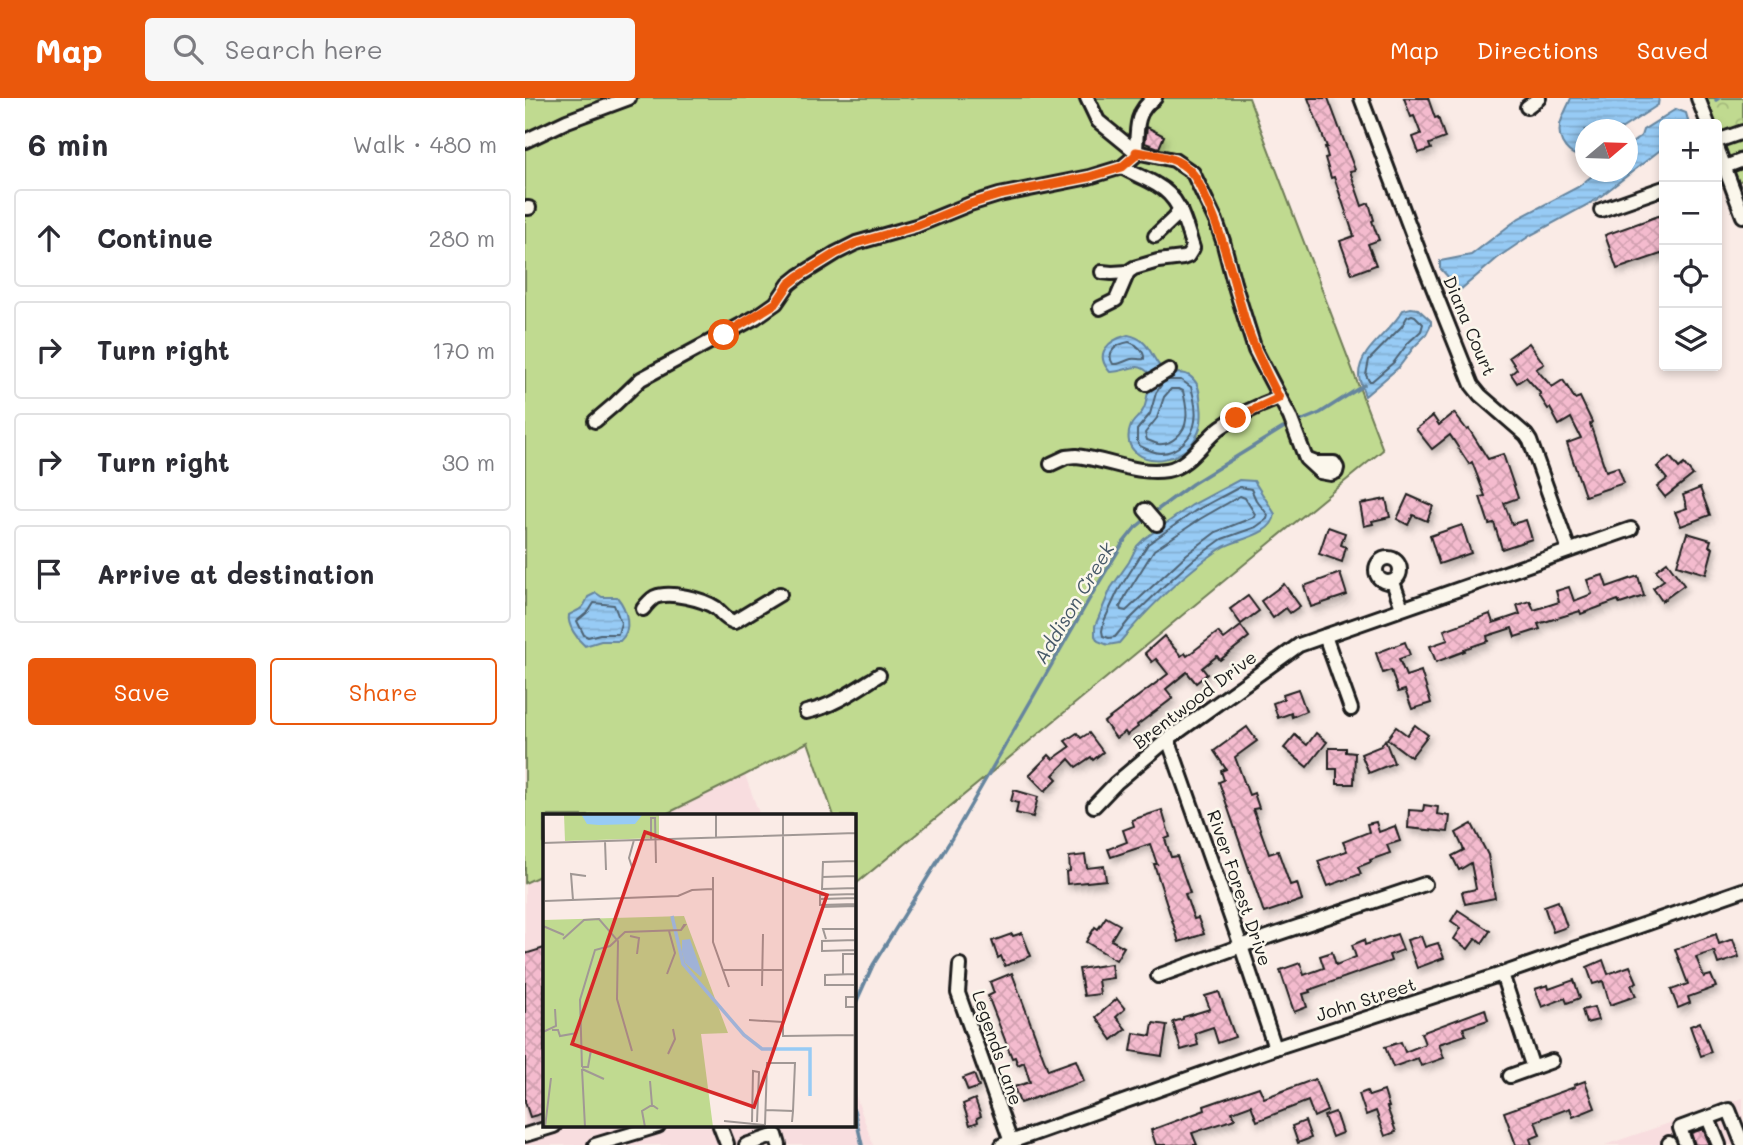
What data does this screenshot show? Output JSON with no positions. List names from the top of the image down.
{
  "streets": {
    "street": [
      "Diana Court",
      "Brentwood Drive",
      "River Forest Drive",
      "John Street",
      "Legends Lane"
    ]
  },
  "crossings": [
    ["Diana Court", "Brentwood Drive"],
    ["Brentwood Drive", "River Forest Drive"],
    ["River Forest Drive", "John Street"],
    ["John Street", "Legends Lane"]
  ],
  "water": ["Addison Creek"],
  "north": "right",
  "page": {
    "header": "Map",
    "search": "Search here",
    "nav": ["Map", "Directions", "Saved"],
    "heading": ["6 min", "Walk · 480 m"],
    "map_buttons": ["+", "−"],
    "list": [
      ["Continue", "280 m"],
      ["Turn right", "170 m"],
      ["Turn right", "30 m"],
      "Arrive at destination"
    ],
    "buttons": ["Save", "Share"]
  }
}
